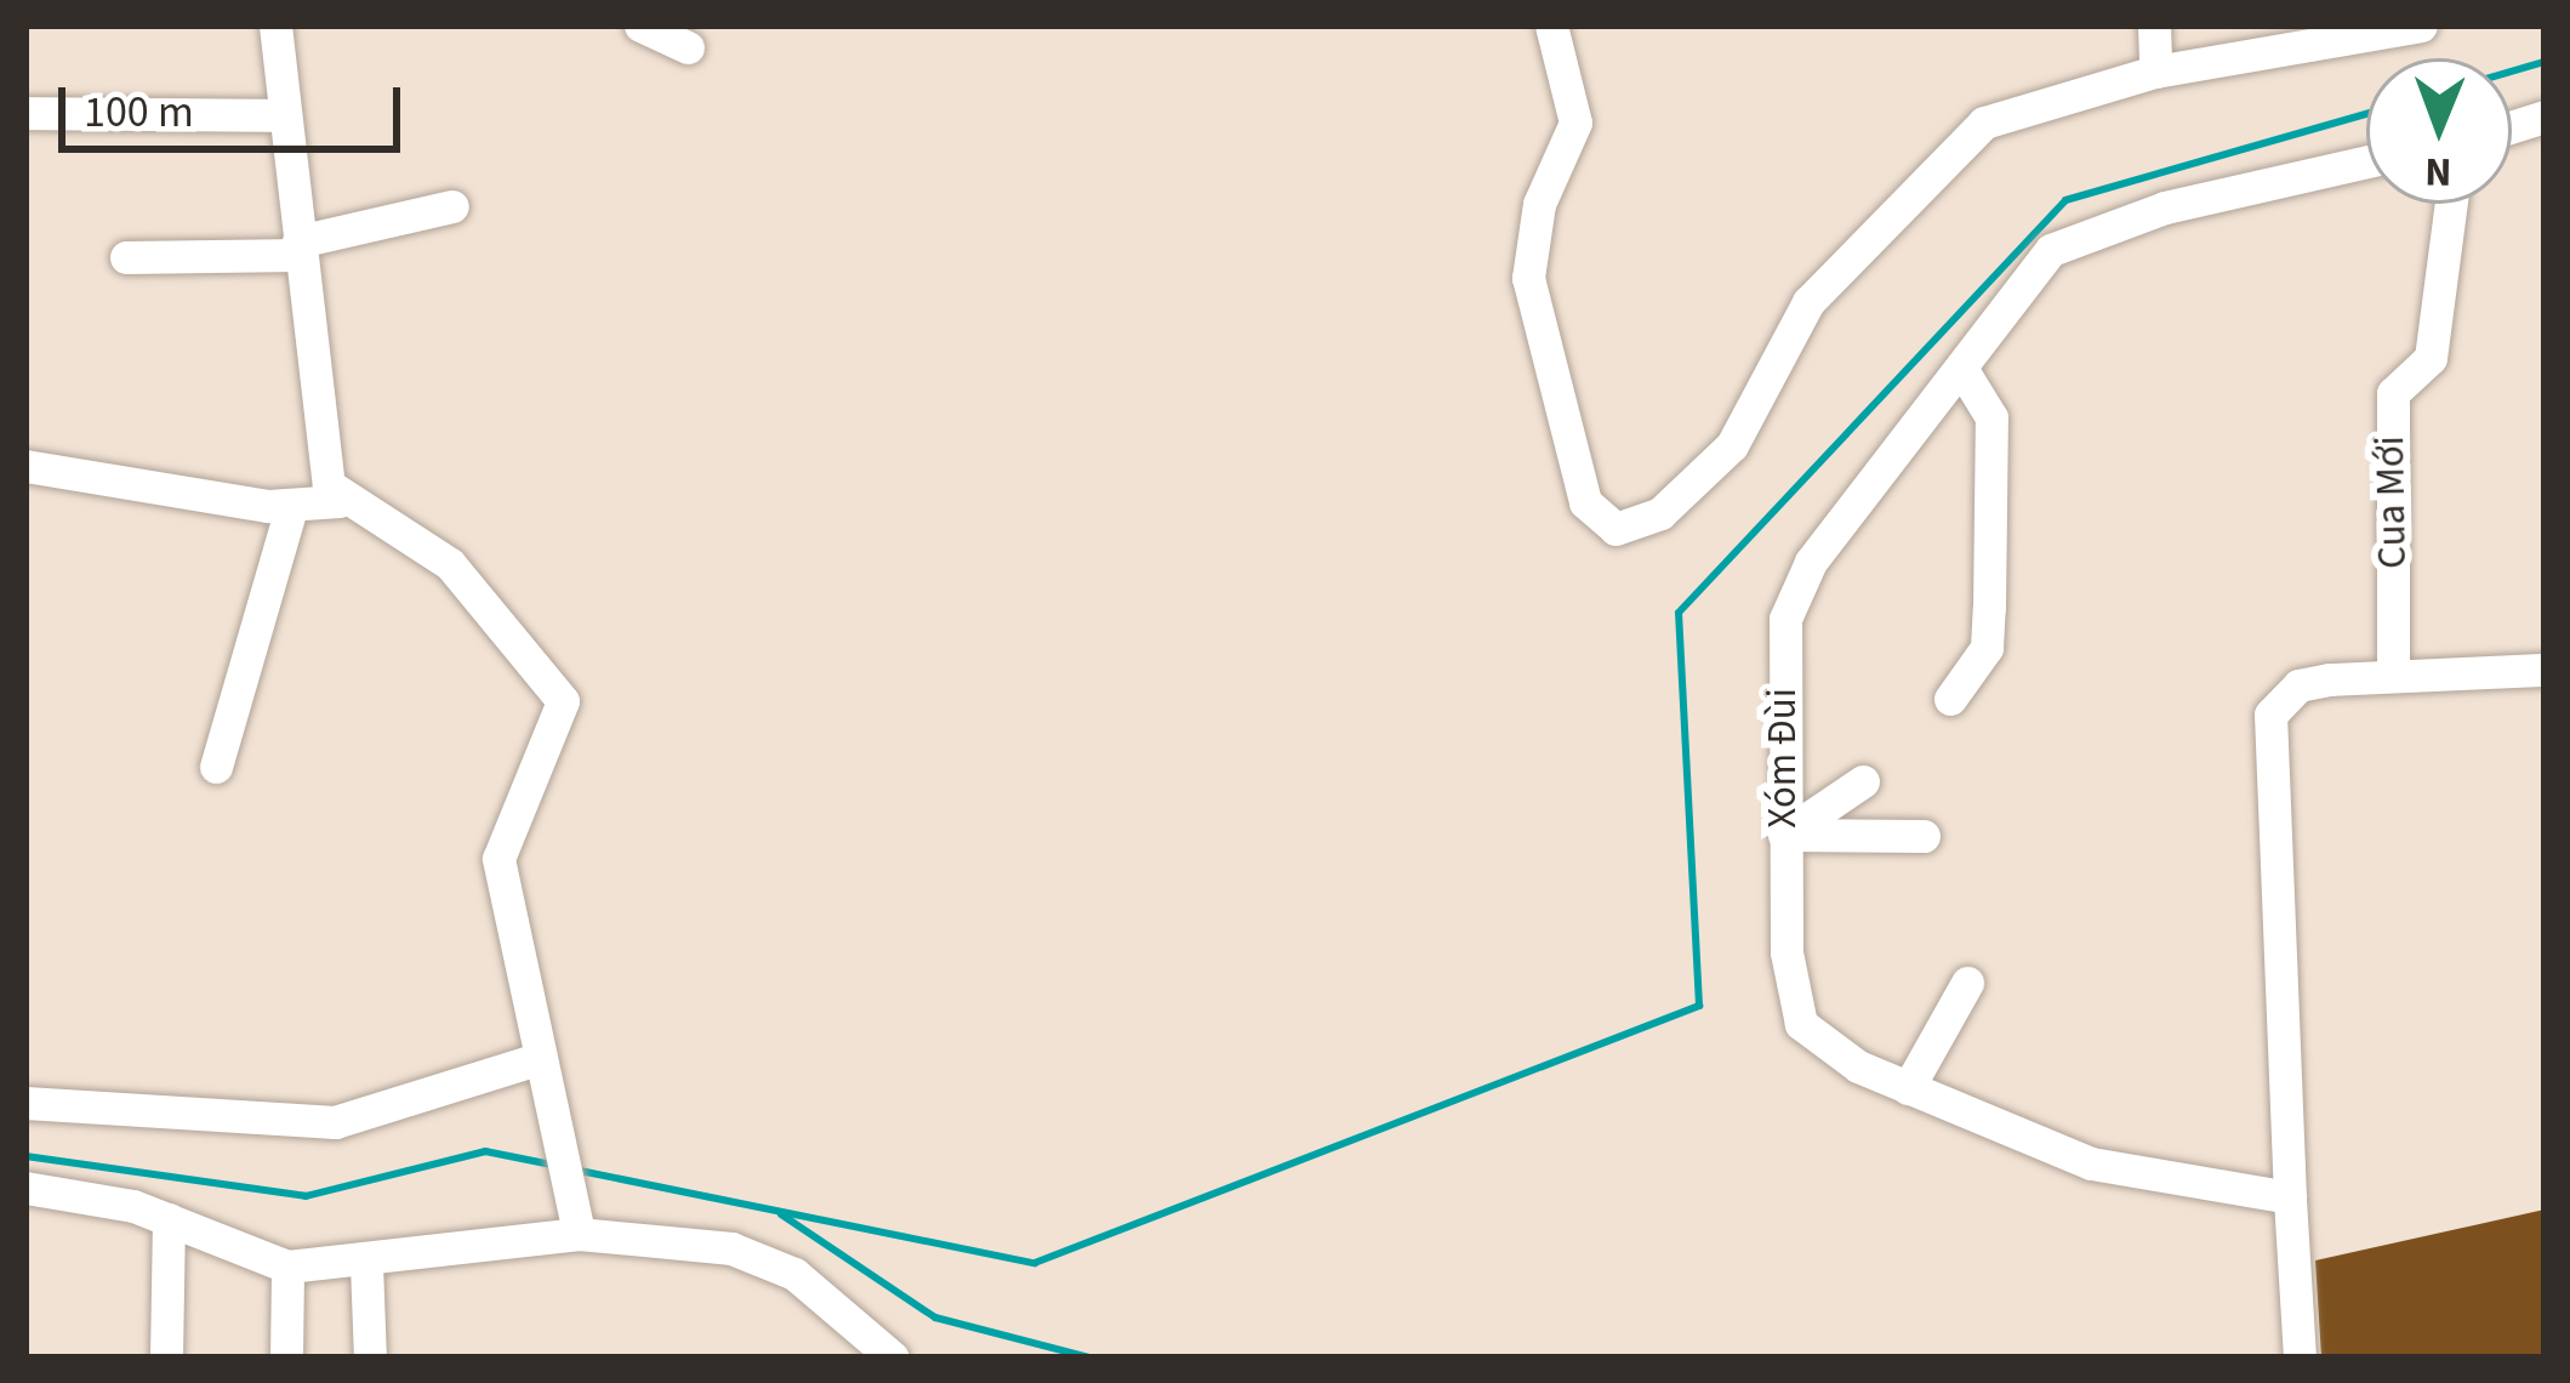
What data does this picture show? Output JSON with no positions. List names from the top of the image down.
{
  "streets": {
    "street": ["Cua Mới", "Xóm Đùi"]
  },
  "scale_bar": "100 m",
  "north": "bottom"
}
